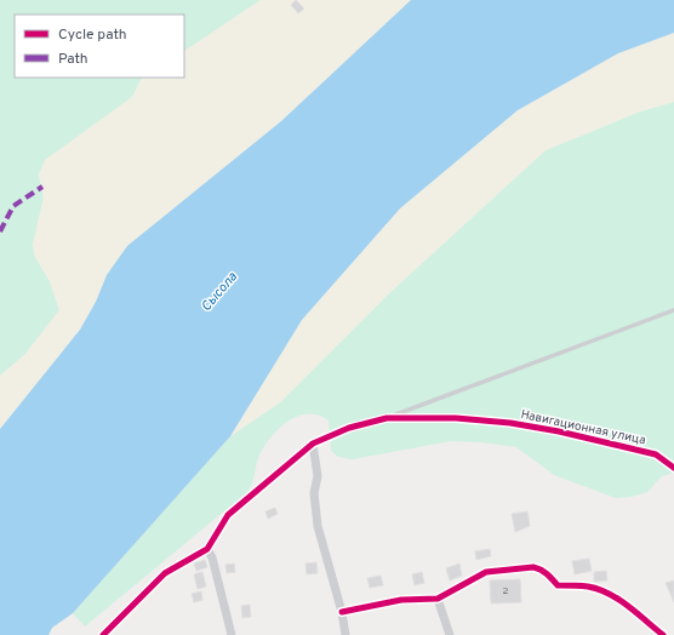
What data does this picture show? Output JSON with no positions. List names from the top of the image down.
{
  "streets": {
    "street": ["Навигационная улица"]
  },
  "water": ["Сысола"],
  "house_numbers": ["2"],
  "legend": ["Cycle path", "Path"]
}
